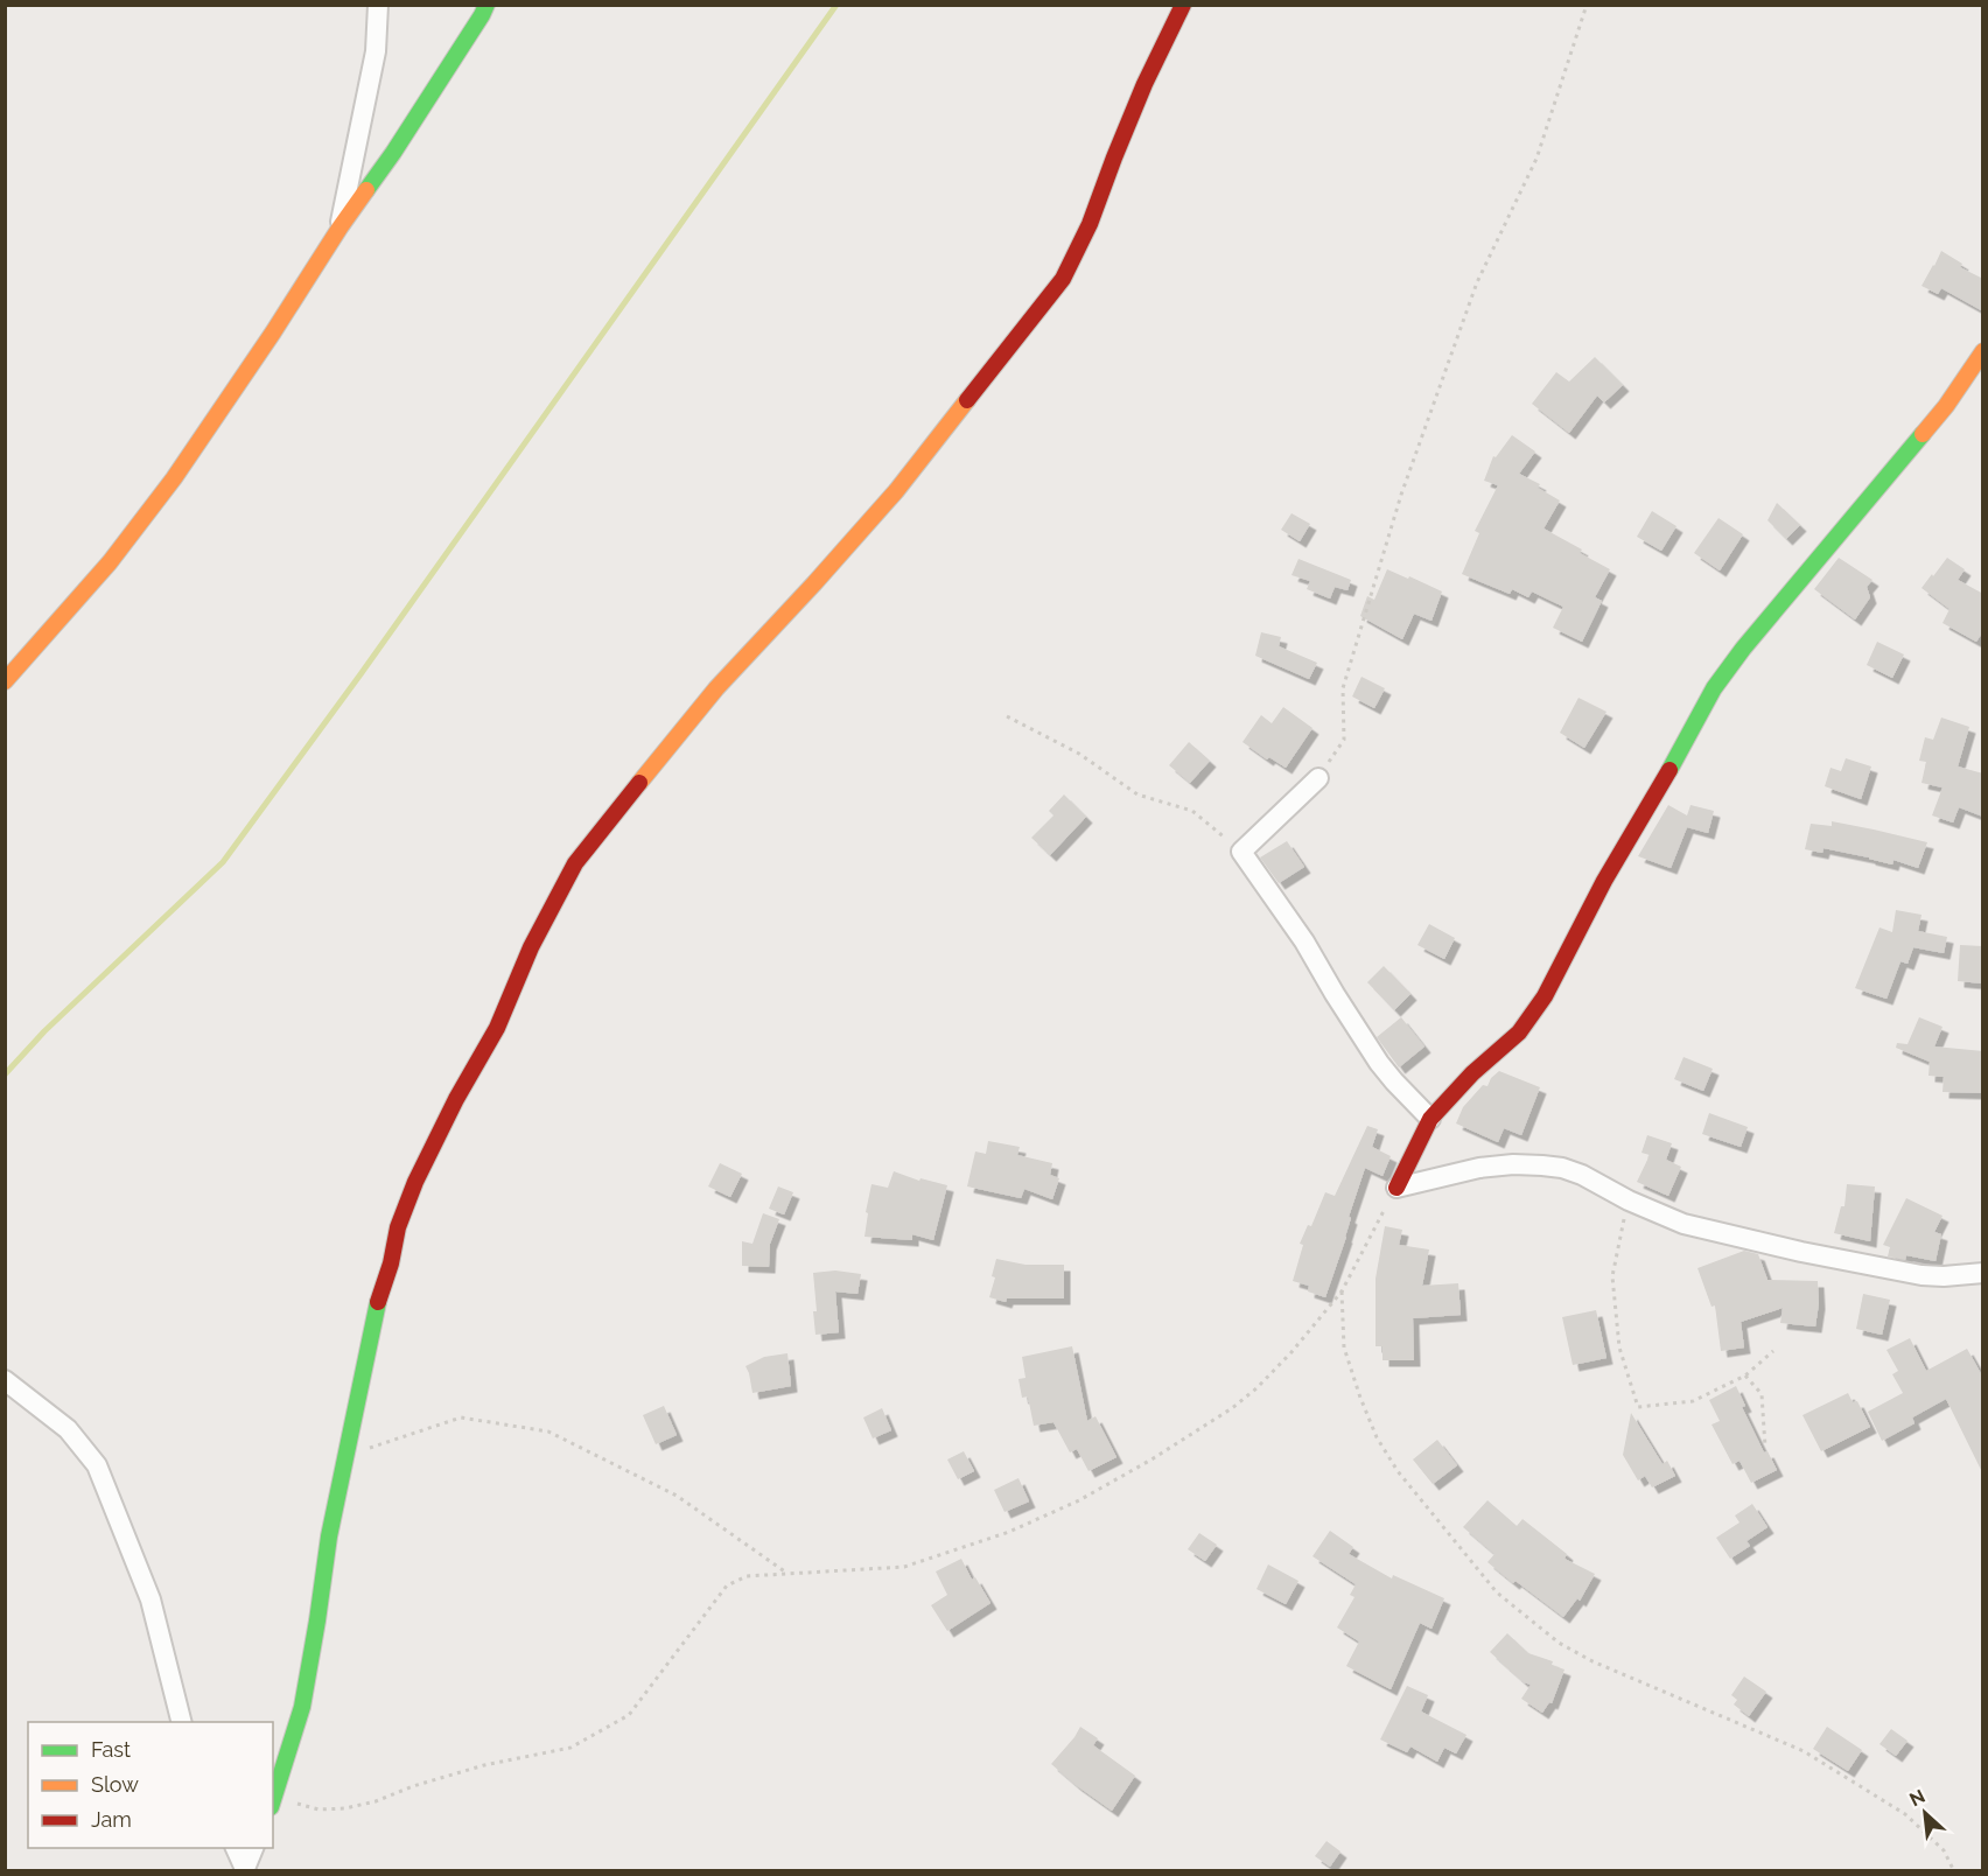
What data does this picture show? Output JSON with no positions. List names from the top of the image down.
{
  "legend": ["Fast", "Slow", "Jam"],
  "north": "top left"
}
